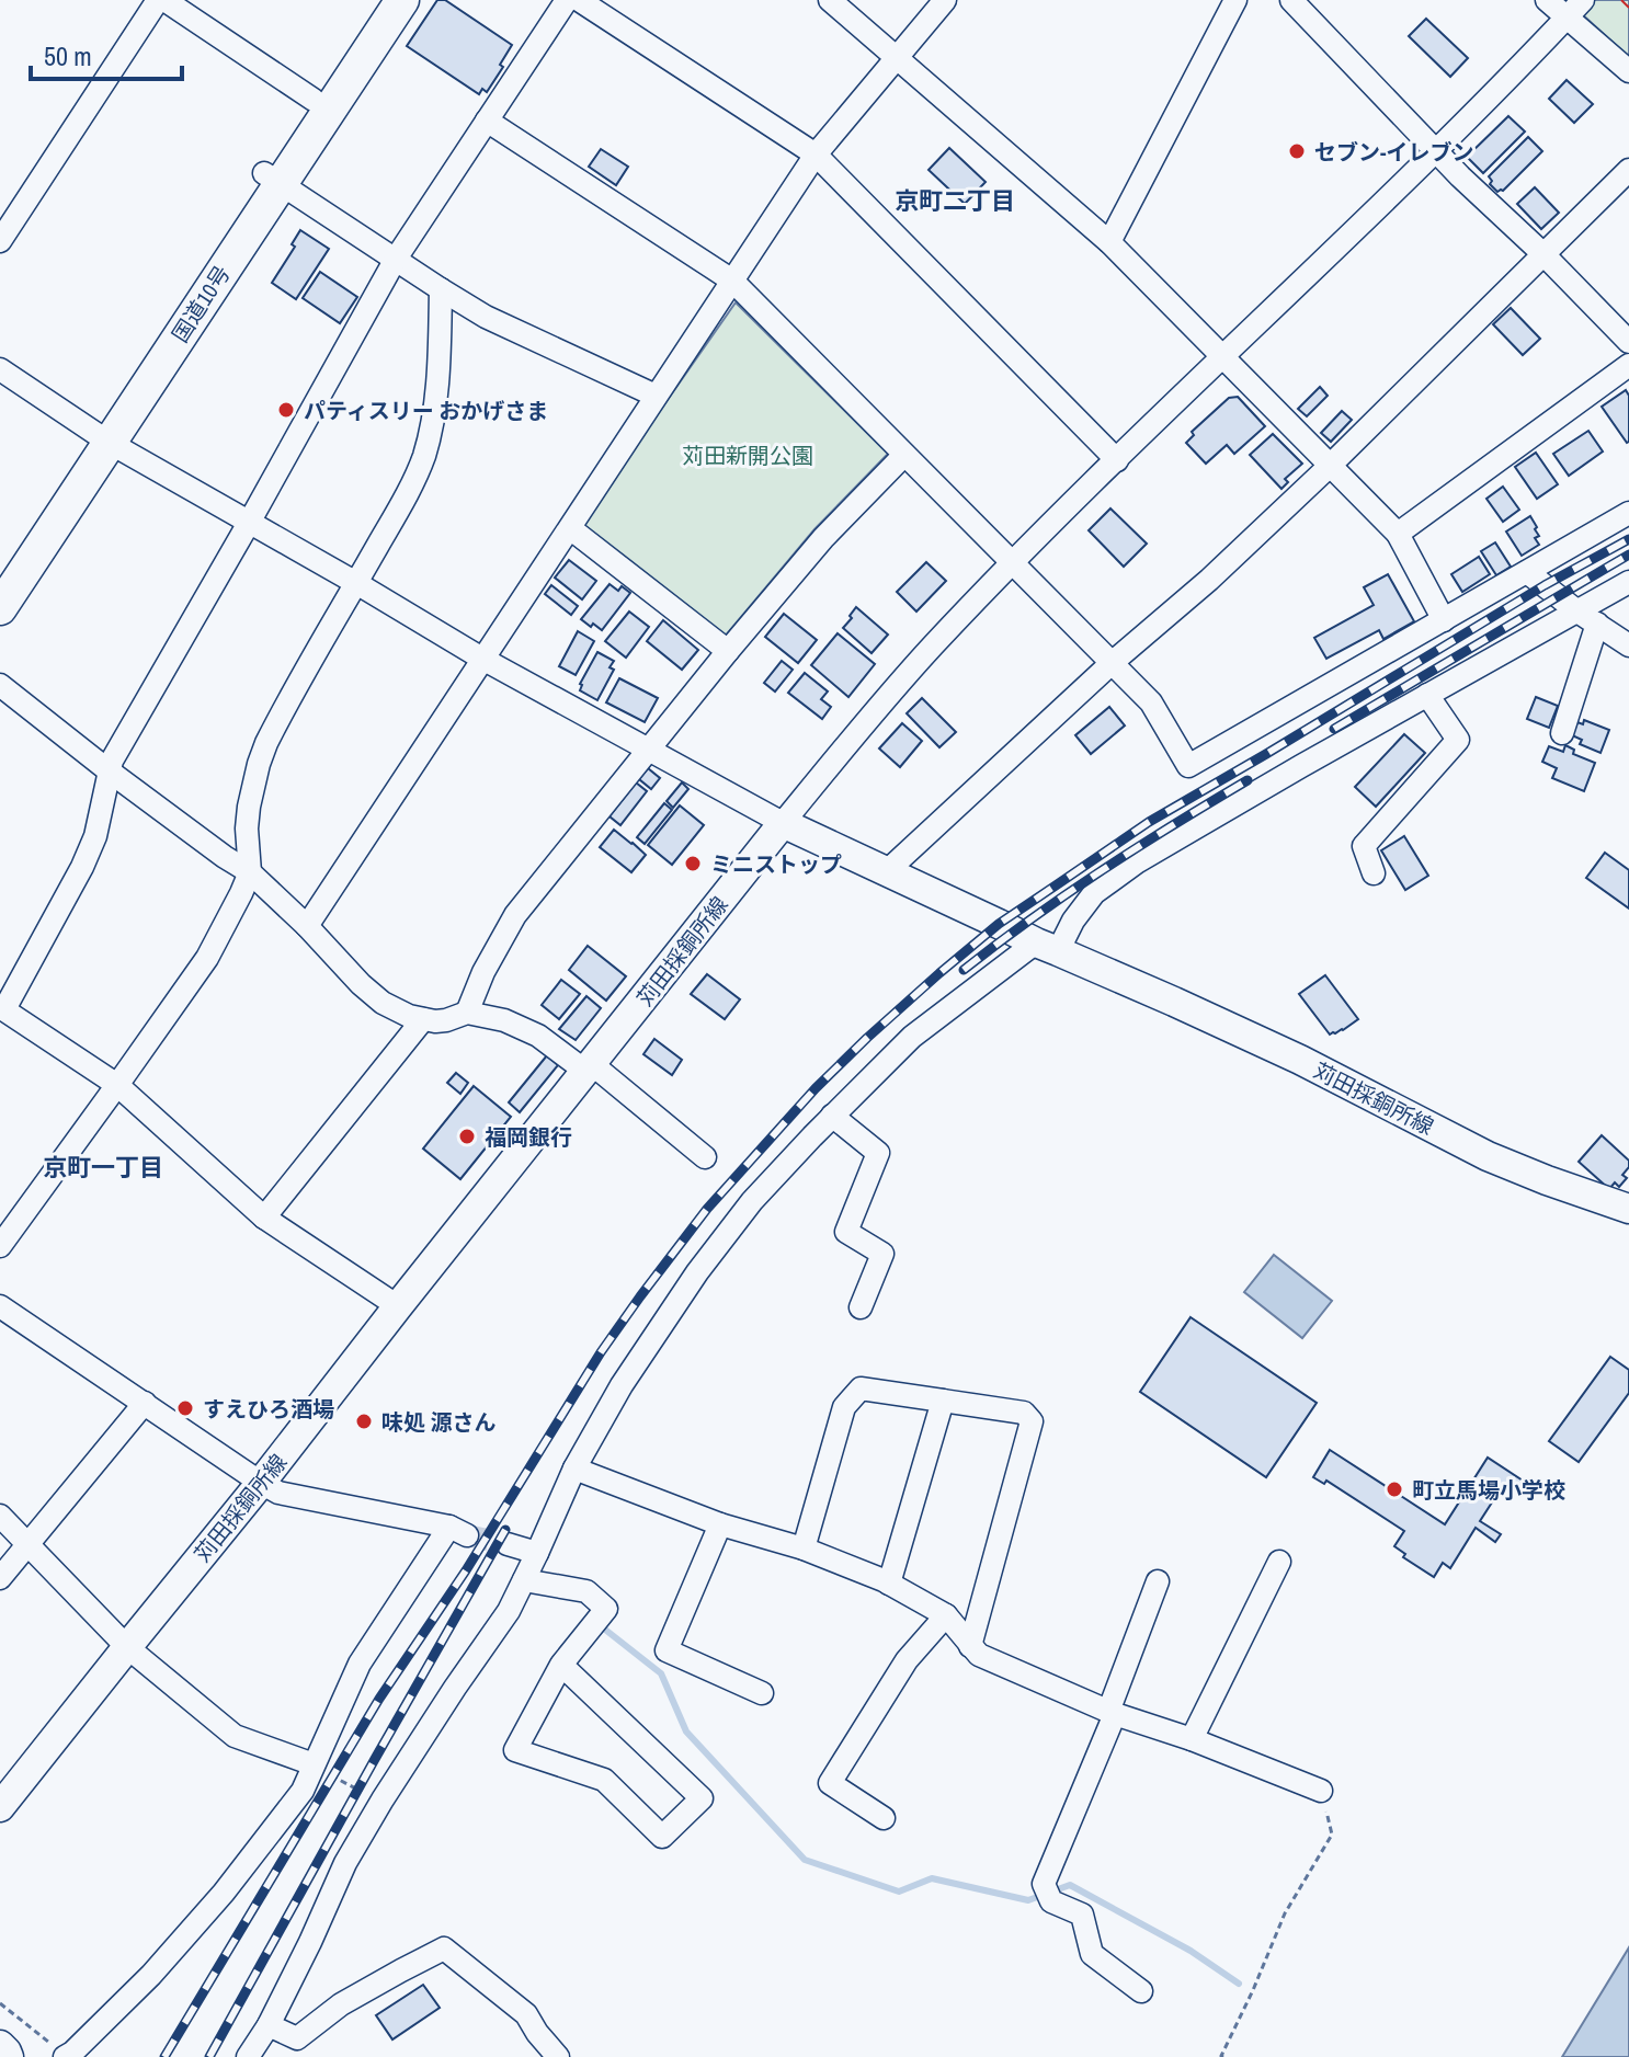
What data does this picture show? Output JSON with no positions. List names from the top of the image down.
{
  "streets": {
    "highway": ["国道10号"],
    "main road": ["苅田採銅所線"]
  },
  "districts": ["京町二丁目", "京町一丁目"],
  "parks": ["苅田新開公園"],
  "places": [
    "セブン-イレブン",
    "パティスリー おかげさま",
    "ミニストップ",
    "福岡銀行",
    "すえひろ酒場",
    "味処 源さん",
    "町立馬場小学校"
  ],
  "scale_bar": "50 m"
}
